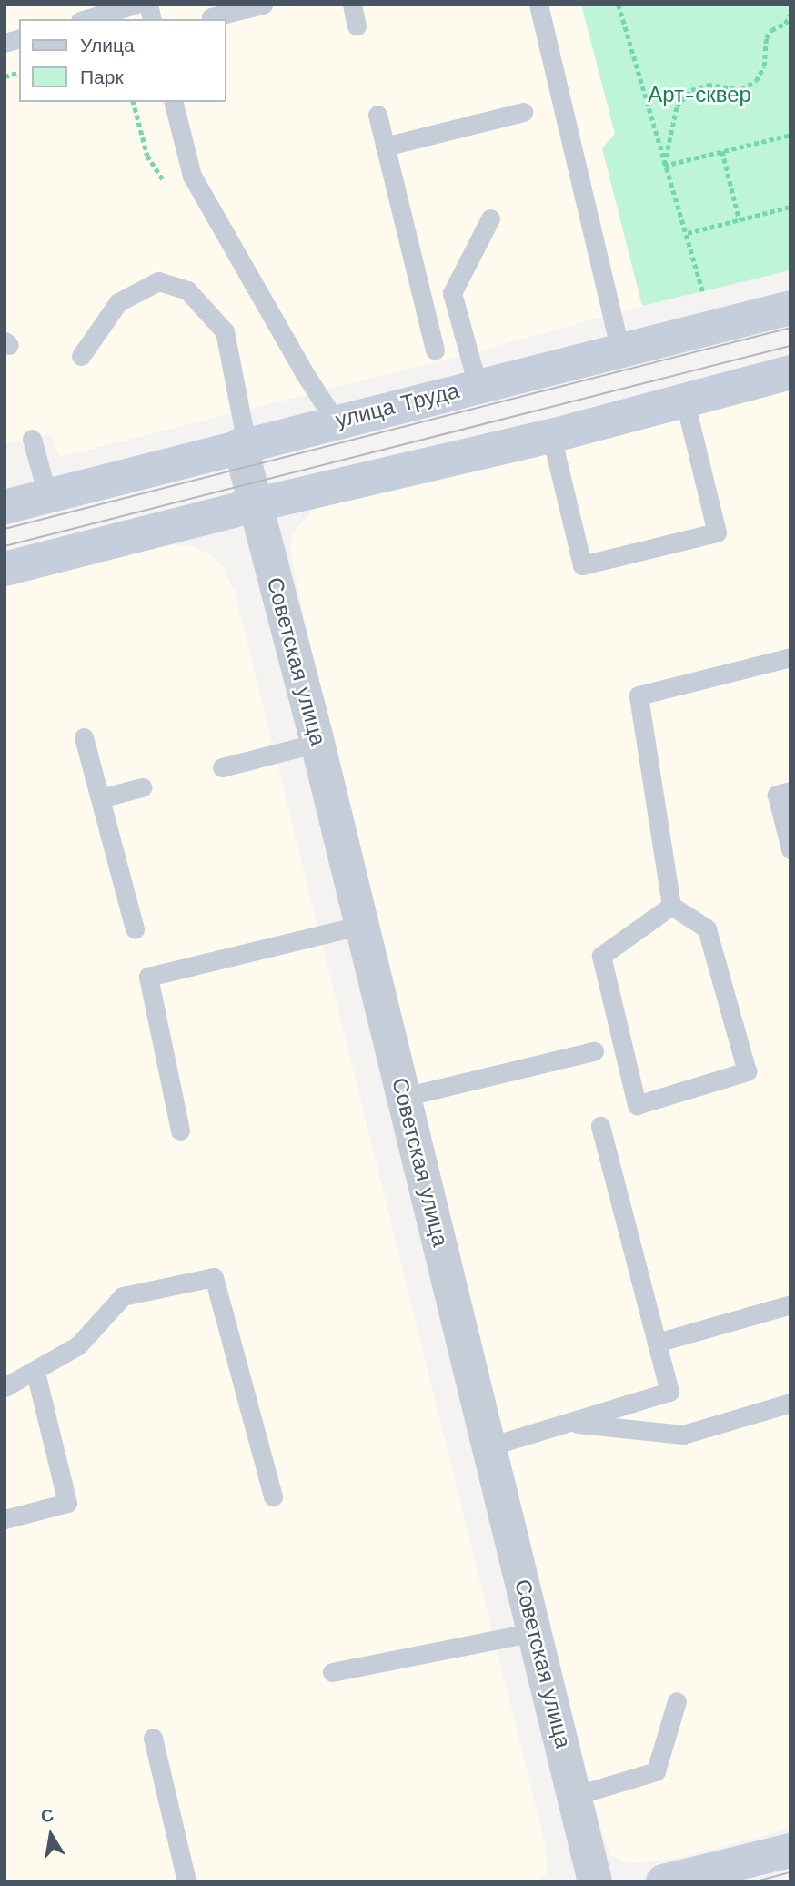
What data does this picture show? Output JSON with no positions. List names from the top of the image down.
{
  "streets": {
    "main road": ["улица Труда"],
    "street": ["Советская улица"]
  },
  "crossings": [
    ["улица Труда", "Советская улица"]
  ],
  "parks": ["Арт-сквер"],
  "legend": ["Улица", "Парк"],
  "north": "top"
}
